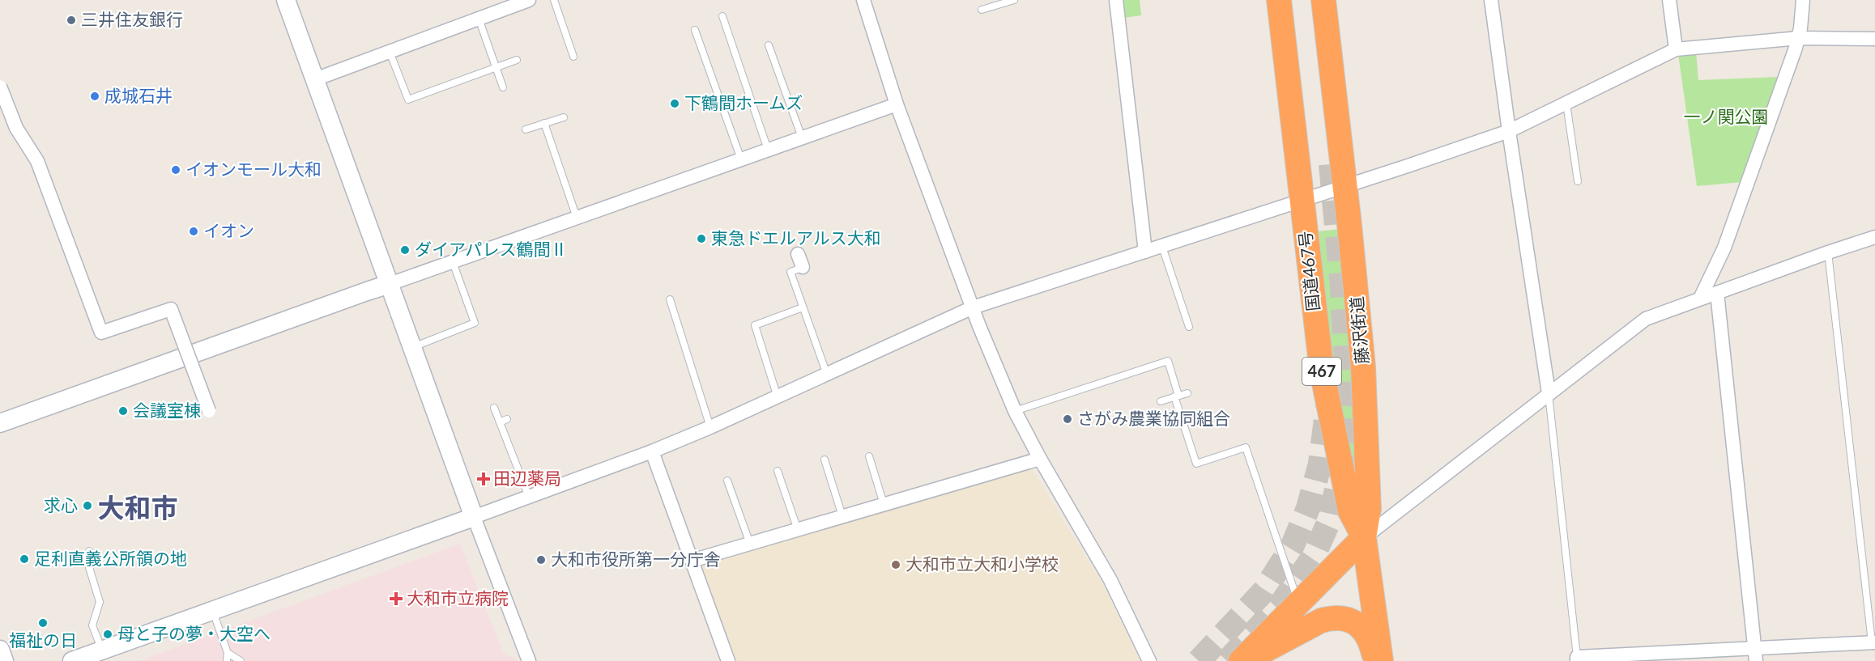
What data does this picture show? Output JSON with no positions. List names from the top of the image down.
{
  "streets": {
    "highway": ["国道467号", "藤沢街道", "467"]
  },
  "crossings": [
    ["国道467号", "藤沢街道"]
  ],
  "districts": ["大和市"],
  "parks": ["一ノ関公園"],
  "places": {
    "other": [
      "三井住友銀行",
      "成城石井",
      "下鶴間ホームズ",
      "イオンモール大和",
      "イオン",
      "東急ドエルアルス大和",
      "ダイアパレス鶴間Ⅱ",
      "会議室棟",
      "さがみ農業協同組合",
      "求心",
      "足利直義公所領の地",
      "大和市役所第一分庁舎",
      "大和市立大和小学校",
      "福祉の日",
      "母と子の夢・大空へ"
    ],
    "health": ["田辺薬局", "大和市立病院"]
  }
}
